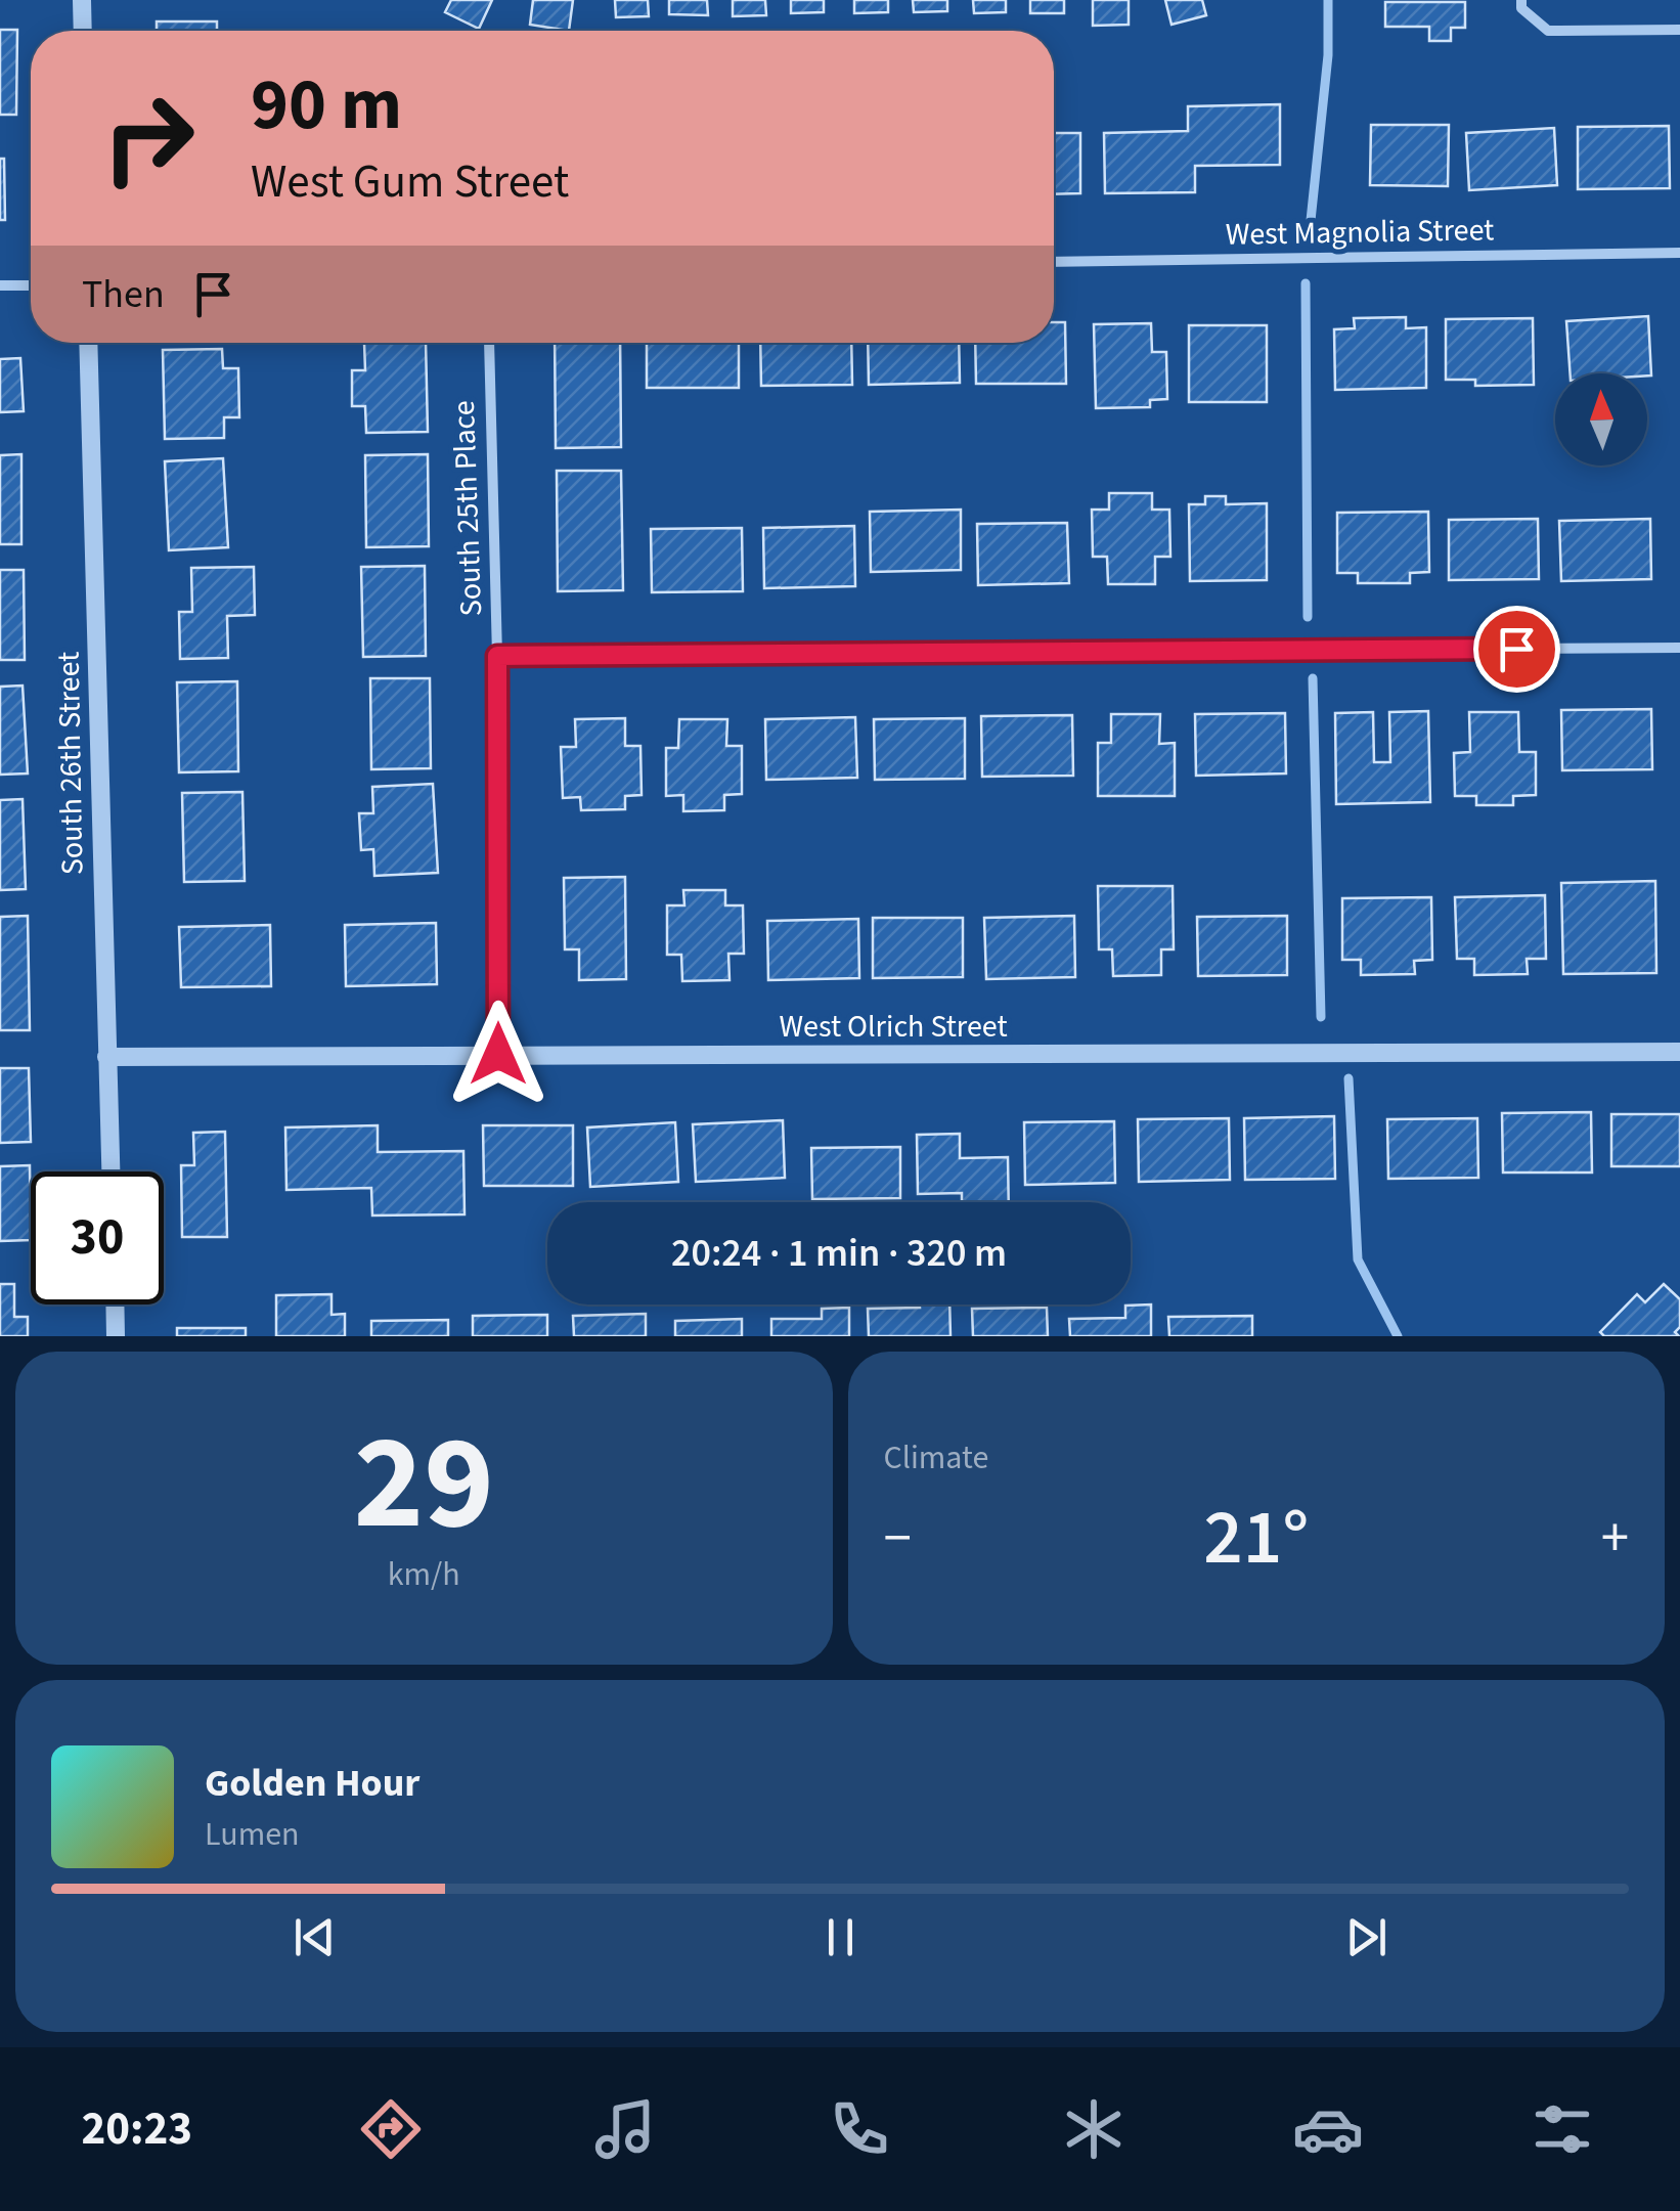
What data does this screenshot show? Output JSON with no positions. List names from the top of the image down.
{
  "streets": {
    "street": [
      "West Magnolia Street",
      "South 25th Place",
      "South 26th Street",
      "West Olrich Street"
    ]
  },
  "crossings": [
    ["South 25th Place", "West Olrich Street"],
    ["South 26th Street", "West Olrich Street"]
  ],
  "north": "top",
  "page": {
    "turn": ["90 m", "West Gum Street"],
    "then": "Then",
    "limit": "30",
    "trip": "20:24 · 1 min · 320 m",
    "tile": [
      ["29", "km/h"],
      "Climate"
    ],
    "heat": ["−", "21°", "+"],
    "song": ["Golden Hour", "Lumen"],
    "tabs": "20:23"
  }
}
